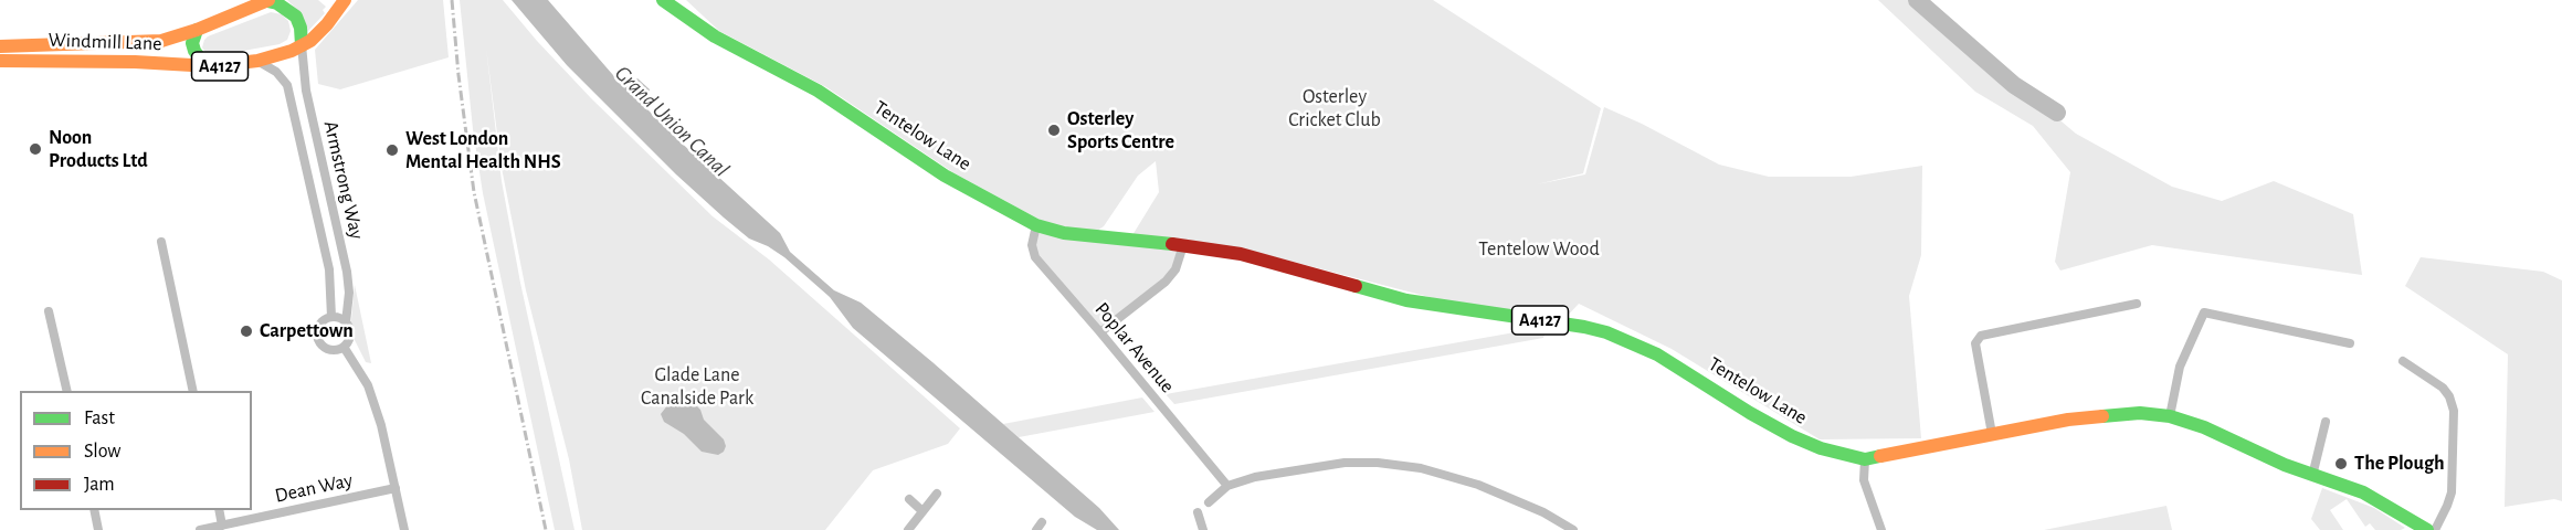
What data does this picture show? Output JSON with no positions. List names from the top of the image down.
{
  "streets": {
    "main road": ["Windmill Lane", "A4127", "Tentelow Lane"],
    "street": ["Armstrong Way", "Poplar Avenue", "Dean Way"]
  },
  "crossings": [
    ["Windmill Lane", "Armstrong Way"],
    ["Tentelow Lane", "Poplar Avenue"]
  ],
  "water": ["Grand Union Canal"],
  "parks": ["Osterley Cricket Club", "Tentelow Wood", "Glade Lane Canalside Park"],
  "places": [
    "Osterley Sports Centre",
    "Noon Products Ltd",
    "West London Mental Health NHS",
    "Carpettown",
    "The Plough"
  ],
  "legend": ["Fast", "Slow", "Jam"]
}
